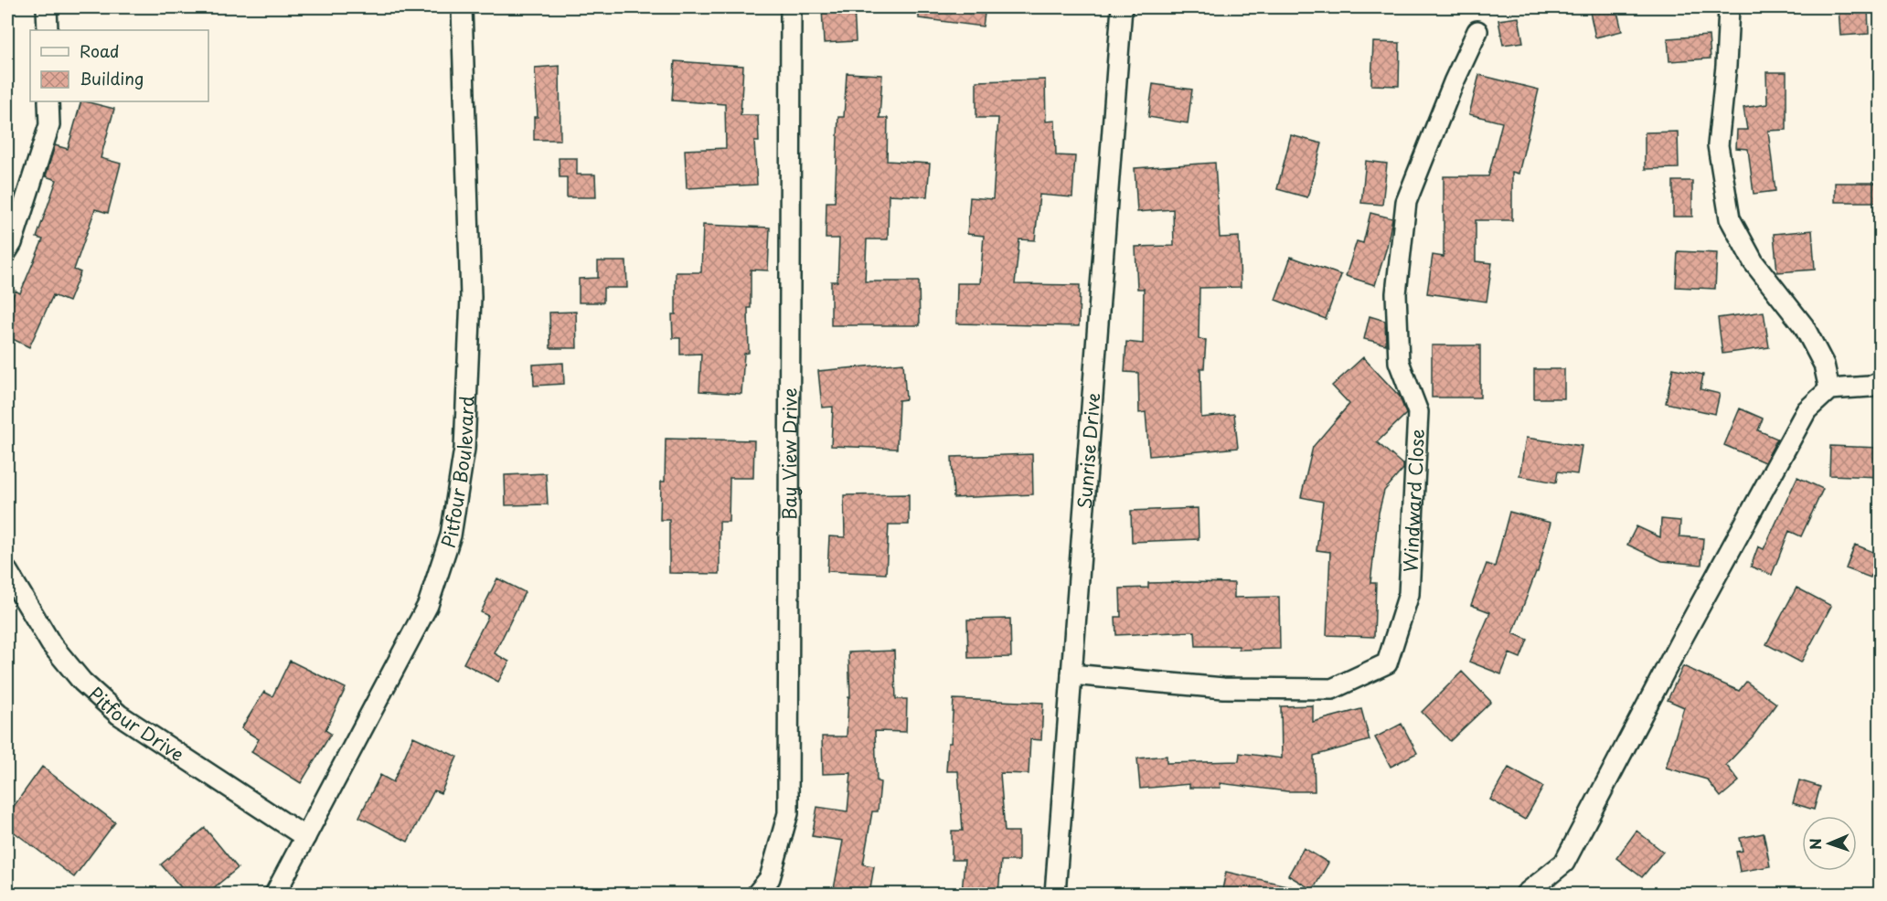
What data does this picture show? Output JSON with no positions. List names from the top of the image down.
{
  "streets": {
    "street": [
      "Sunrise Drive",
      "Bay View Drive",
      "Pitfour Boulevard",
      "Windward Close",
      "Pitfour Drive"
    ]
  },
  "crossings": [
    ["Sunrise Drive", "Windward Close"],
    ["Pitfour Boulevard", "Pitfour Drive"]
  ],
  "legend": ["Road", "Building"],
  "north": "left"
}
